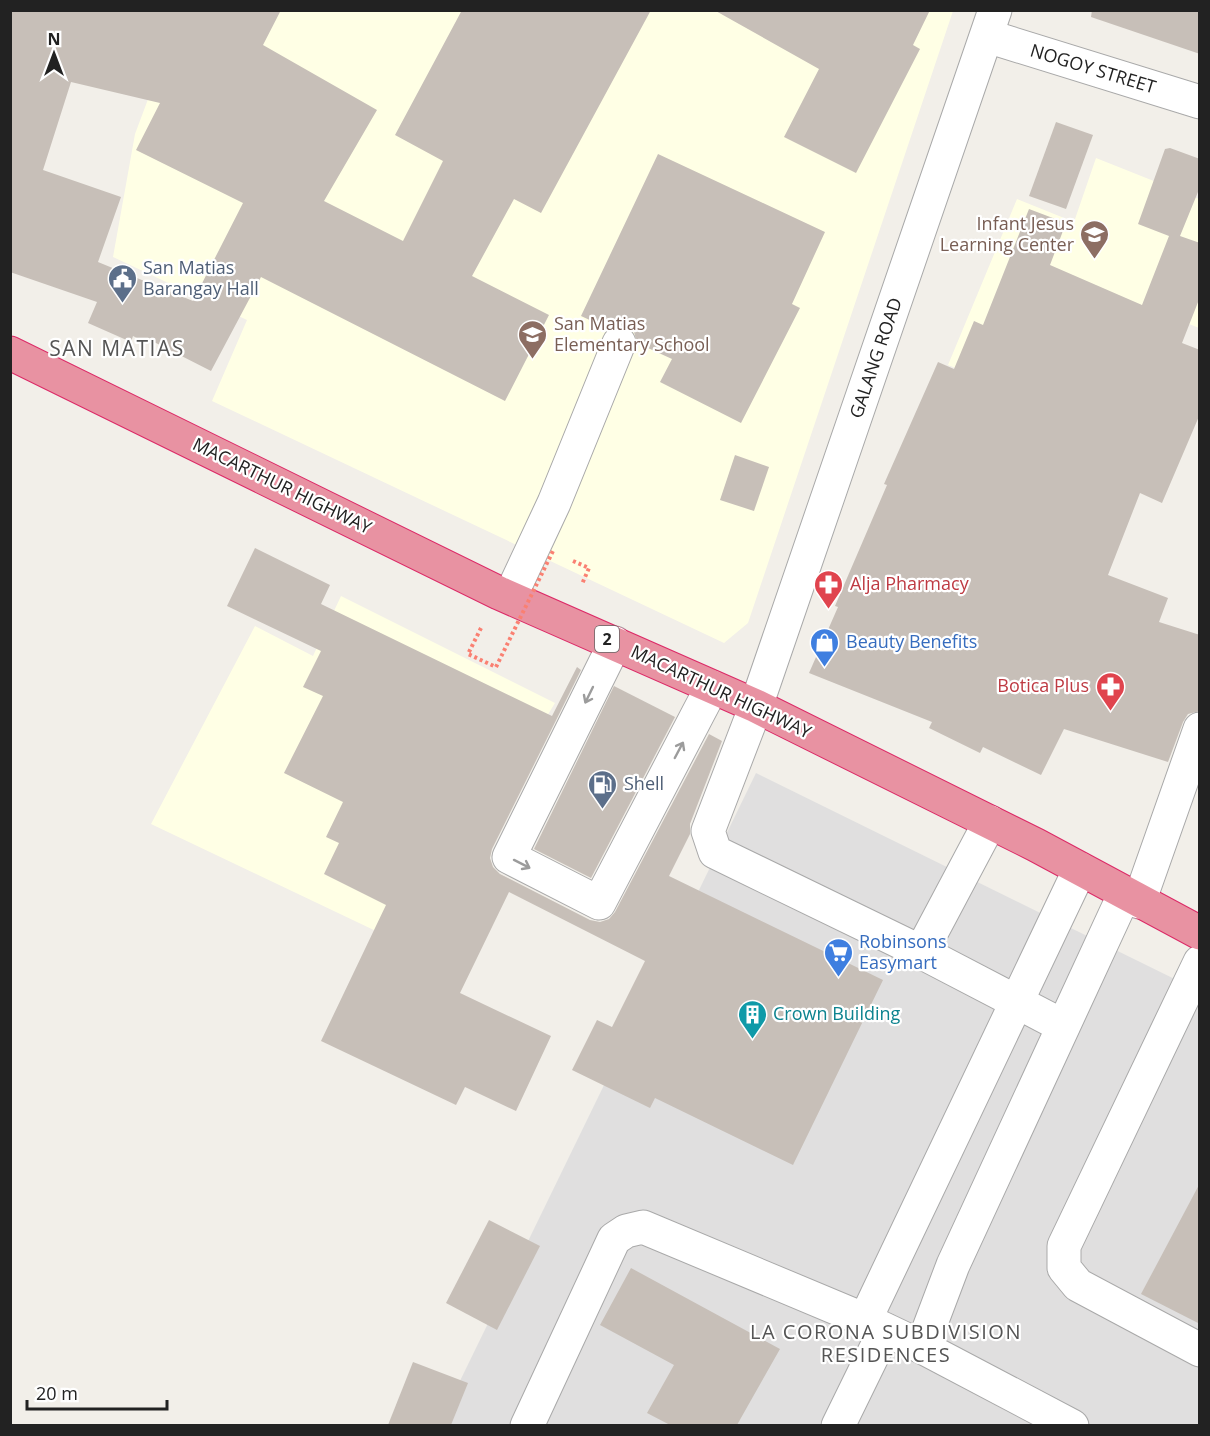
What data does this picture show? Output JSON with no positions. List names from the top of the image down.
{
  "streets": {
    "highway": ["MACARTHUR HIGHWAY", "2"],
    "street": ["NOGOY STREET", "GALANG ROAD"]
  },
  "crossings": [
    ["NOGOY STREET", "GALANG ROAD"],
    ["GALANG ROAD", "MACARTHUR HIGHWAY"]
  ],
  "districts": ["SAN MATIAS", "LA CORONA SUBDIVISION RESIDENCES"],
  "places": {
    "school or university": ["Infant Jesus Learning Center", "San Matias Elementary School"],
    "public building": ["San Matias Barangay Hall"],
    "pharmacy": ["Alja Pharmacy", "Botica Plus"],
    "shop": ["Beauty Benefits"],
    "fuel station": ["Shell"],
    "supermarket": ["Robinsons Easymart"],
    "building": ["Crown Building"]
  },
  "scale_bar": "20 m",
  "north": "top"
}
